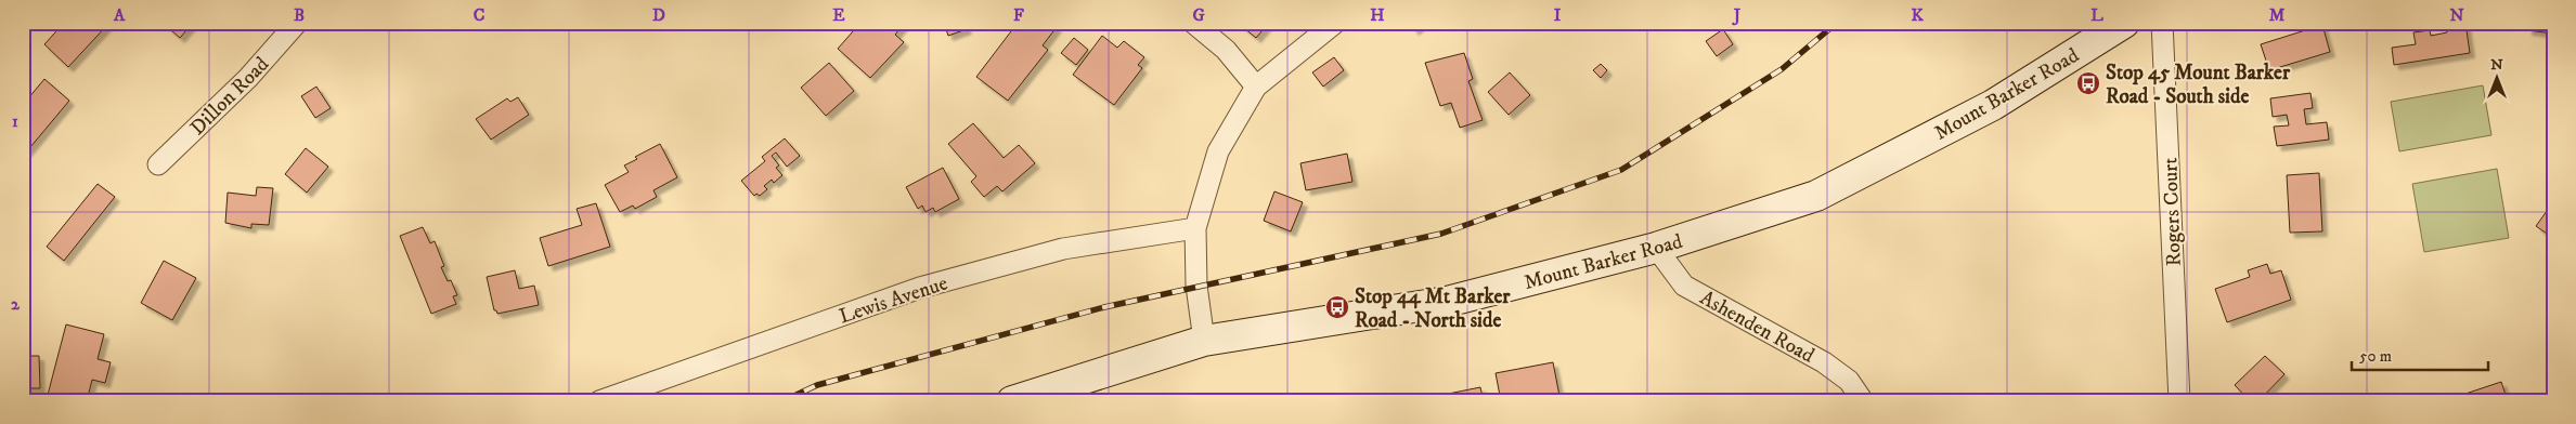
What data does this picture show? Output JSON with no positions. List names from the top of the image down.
{
  "streets": {
    "main road": ["Mount Barker Road"],
    "street": [
      "Dillon Road",
      "Rogers Court",
      "Lewis Avenue",
      "Ashenden Road"
    ]
  },
  "crossings": [
    ["Mount Barker Road", "Ashenden Road"]
  ],
  "places": {
    "bus stop": ["Stop 45 Mount Barker Road - South side", "Stop 44 Mt Barker Road - North side"]
  },
  "scale_bar": "50 m",
  "north": "top",
  "grid": {
    "columns": [
      "A",
      "B",
      "C",
      "D",
      "E",
      "F",
      "G",
      "H",
      "I",
      "J",
      "K",
      "L",
      "M",
      "N"
    ],
    "rows": ["1", "2"]
  }
}
